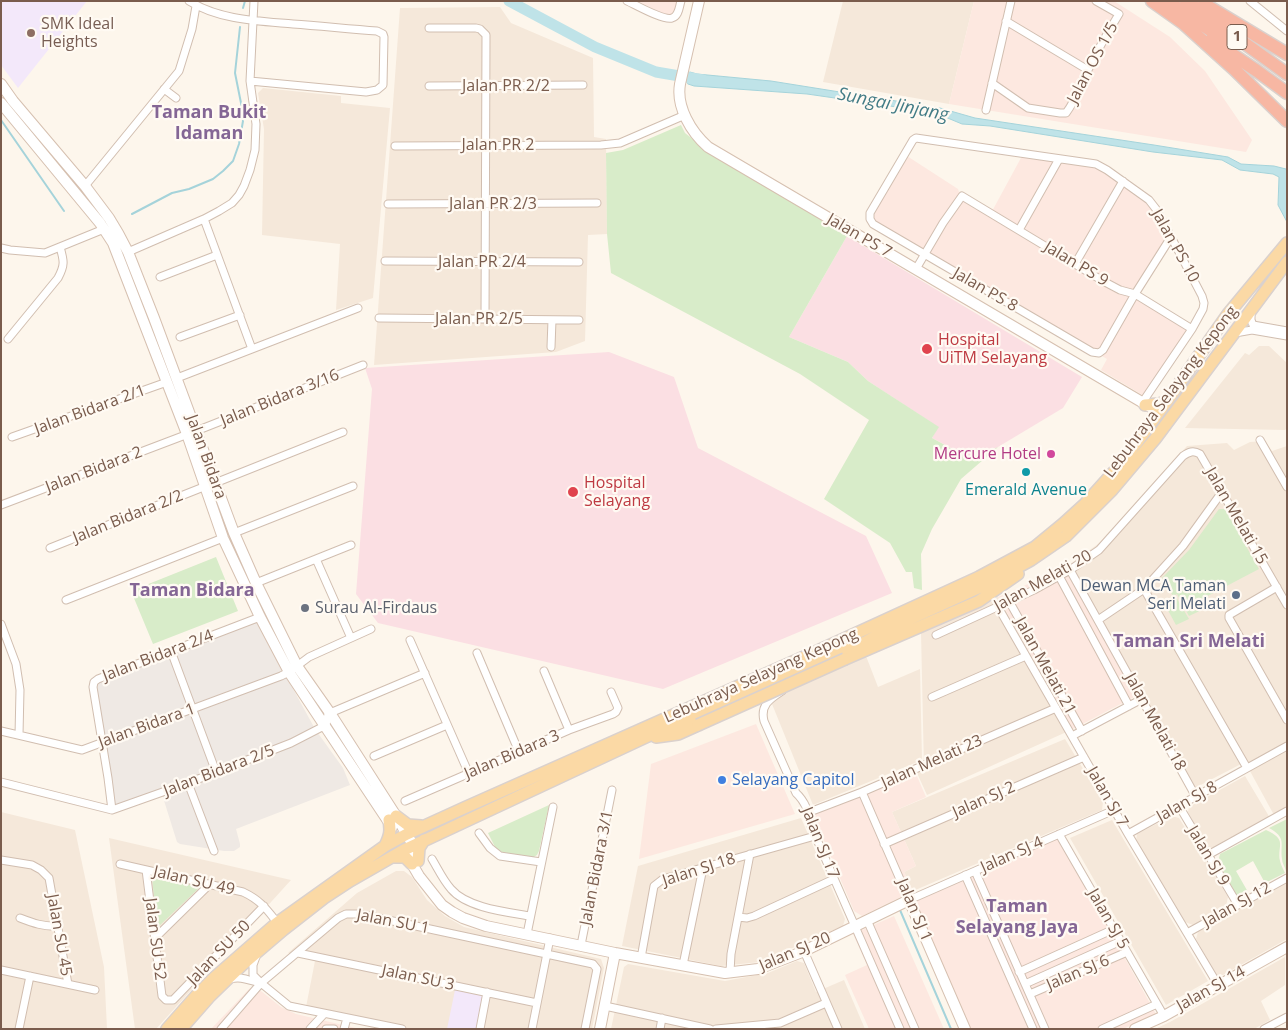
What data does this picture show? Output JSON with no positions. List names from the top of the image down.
{
  "streets": {
    "highway": ["1"],
    "main road": ["Lebuhraya Selayang Kepong"],
    "street": [
      "Jalan OS 1/5",
      "Jalan PR 2/2",
      "Jalan PR 2",
      "Jalan PR 2/3",
      "Jalan PS 7",
      "Jalan PS 10",
      "Jalan PR 2/4",
      "Jalan PS 9",
      "Jalan PS 8",
      "Jalan PR 2/5",
      "Jalan Bidara 3/16",
      "Jalan Bidara 2/1",
      "Jalan Bidara",
      "Jalan Bidara 2",
      "Jalan Melati 15",
      "Jalan Bidara 2/2",
      "Jalan Melati 20",
      "Jalan Bidara 2/4",
      "Jalan Melati 21",
      "Jalan Melati 18",
      "Jalan Bidara 1",
      "Jalan Bidara 3",
      "Jalan Melati 23",
      "Jalan Bidara 2/5",
      "Jalan SJ 7",
      "Jalan SJ 2",
      "Jalan SJ 8",
      "Jalan SJ 17",
      "Jalan SJ 4",
      "Jalan SJ 9",
      "Jalan Bidara 3/1",
      "Jalan SJ 18",
      "Jalan SU 49",
      "Jalan SJ 12",
      "Jalan SJ 1",
      "Jalan SJ 5",
      "Jalan SU 1",
      "Jalan SU 45",
      "Jalan SU 52",
      "Jalan SJ 20",
      "Jalan SU 50",
      "Jalan SJ 6",
      "Jalan SU 3",
      "Jalan SJ 14"
    ]
  },
  "crossings": [
    ["Jalan PR 2", "Jalan PS 7"],
    ["Jalan PS 7", "Jalan PS 10"],
    ["Jalan PS 7", "Lebuhraya Selayang Kepong"],
    ["Jalan PS 10", "Jalan PS 9"],
    ["Jalan PS 10", "Jalan PS 8"],
    ["Jalan PS 9", "Jalan PS 8"],
    ["Lebuhraya Selayang Kepong", "Jalan Bidara"],
    ["Lebuhraya Selayang Kepong", "Jalan SJ 17"],
    ["Lebuhraya Selayang Kepong", "Jalan SU 49"],
    ["Jalan Bidara 3/16", "Jalan Bidara"],
    ["Jalan Bidara 3/16", "Jalan Bidara 2"],
    ["Jalan Bidara 2/1", "Jalan Bidara"],
    ["Jalan Bidara", "Jalan Bidara 2"],
    ["Jalan Bidara", "Jalan Bidara 2/2"],
    ["Jalan Bidara", "Jalan Bidara 2/4"],
    ["Jalan Bidara", "Jalan Bidara 1"],
    ["Jalan Bidara", "Jalan Bidara 2/5"],
    ["Jalan Bidara", "Jalan SJ 20"],
    ["Jalan Melati 15", "Jalan Melati 20"],
    ["Jalan Melati 20", "Jalan Melati 21"],
    ["Jalan Melati 20", "Jalan Melati 18"],
    ["Jalan Melati 20", "Jalan SJ 7"],
    ["Jalan Bidara 2/4", "Jalan Bidara 1"],
    ["Jalan Bidara 2/4", "Jalan Bidara 2/5"],
    ["Jalan Melati 18", "Jalan SJ 8"],
    ["Jalan Melati 23", "Jalan SJ 7"],
    ["Jalan Melati 23", "Jalan SJ 17"],
    ["Jalan Melati 23", "Jalan SJ 1"],
    ["Jalan SJ 7", "Jalan SJ 2"],
    ["Jalan SJ 7", "Jalan SJ 8"],
    ["Jalan SJ 7", "Jalan SJ 4"],
    ["Jalan SJ 7", "Jalan SJ 12"],
    ["Jalan SJ 7", "Jalan SJ 14"],
    ["Jalan SJ 2", "Jalan SJ 1"],
    ["Jalan SJ 8", "Jalan SJ 9"],
    ["Jalan SJ 17", "Jalan SJ 18"],
    ["Jalan SJ 17", "Jalan SJ 20"],
    ["Jalan SJ 4", "Jalan SJ 1"],
    ["Jalan SJ 4", "Jalan SJ 5"],
    ["Jalan SJ 4", "Jalan SJ 20"],
    ["Jalan SJ 9", "Jalan SJ 12"],
    ["Jalan Bidara 3/1", "Jalan SJ 20"],
    ["Jalan SJ 18", "Jalan SJ 20"],
    ["Jalan SU 49", "Jalan SU 52"],
    ["Jalan SU 49", "Jalan SU 50"],
    ["Jalan SJ 1", "Jalan SJ 20"],
    ["Jalan SJ 5", "Jalan SJ 6"],
    ["Jalan SJ 5", "Jalan SJ 14"],
    ["Jalan SU 1", "Jalan SU 3"],
    ["Jalan SU 52", "Jalan SU 50"]
  ],
  "districts": [
    "Taman Bukit Idaman",
    "Taman Bidara",
    "Taman Sri Melati",
    "Taman Selayang Jaya"
  ],
  "water": ["Sungai Jinjang"],
  "places": [
    "SMK Ideal Heights",
    "Hospital UiTM Selayang",
    "Mercure Hotel",
    "Emerald Avenue",
    "Hospital Selayang",
    "Dewan MCA Taman Seri Melati",
    "Surau Al-Firdaus",
    "Selayang Capitol"
  ]
}
